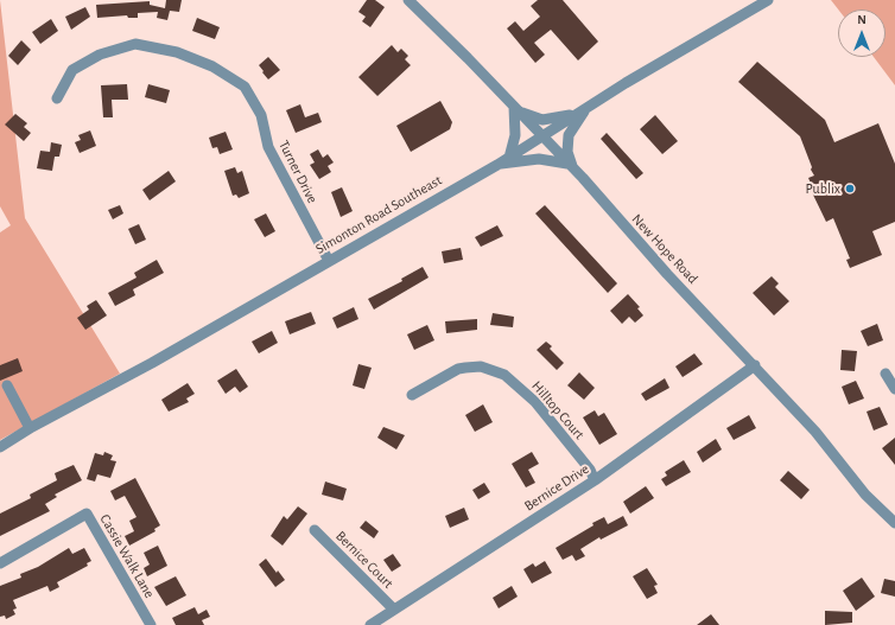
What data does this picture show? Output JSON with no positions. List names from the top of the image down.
{
  "streets": {
    "street": [
      "Turner Drive",
      "Simonton Road Southeast",
      "New Hope Road",
      "Hilltop Court",
      "Bernice Drive",
      "Cassie Walk Lane",
      "Bernice Court"
    ]
  },
  "crossings": [
    ["Turner Drive", "Simonton Road Southeast"],
    ["Simonton Road Southeast", "New Hope Road"],
    ["New Hope Road", "Bernice Drive"],
    ["Hilltop Court", "Bernice Drive"],
    ["Bernice Drive", "Bernice Court"]
  ],
  "places": ["Publix"],
  "north": "top"
}
